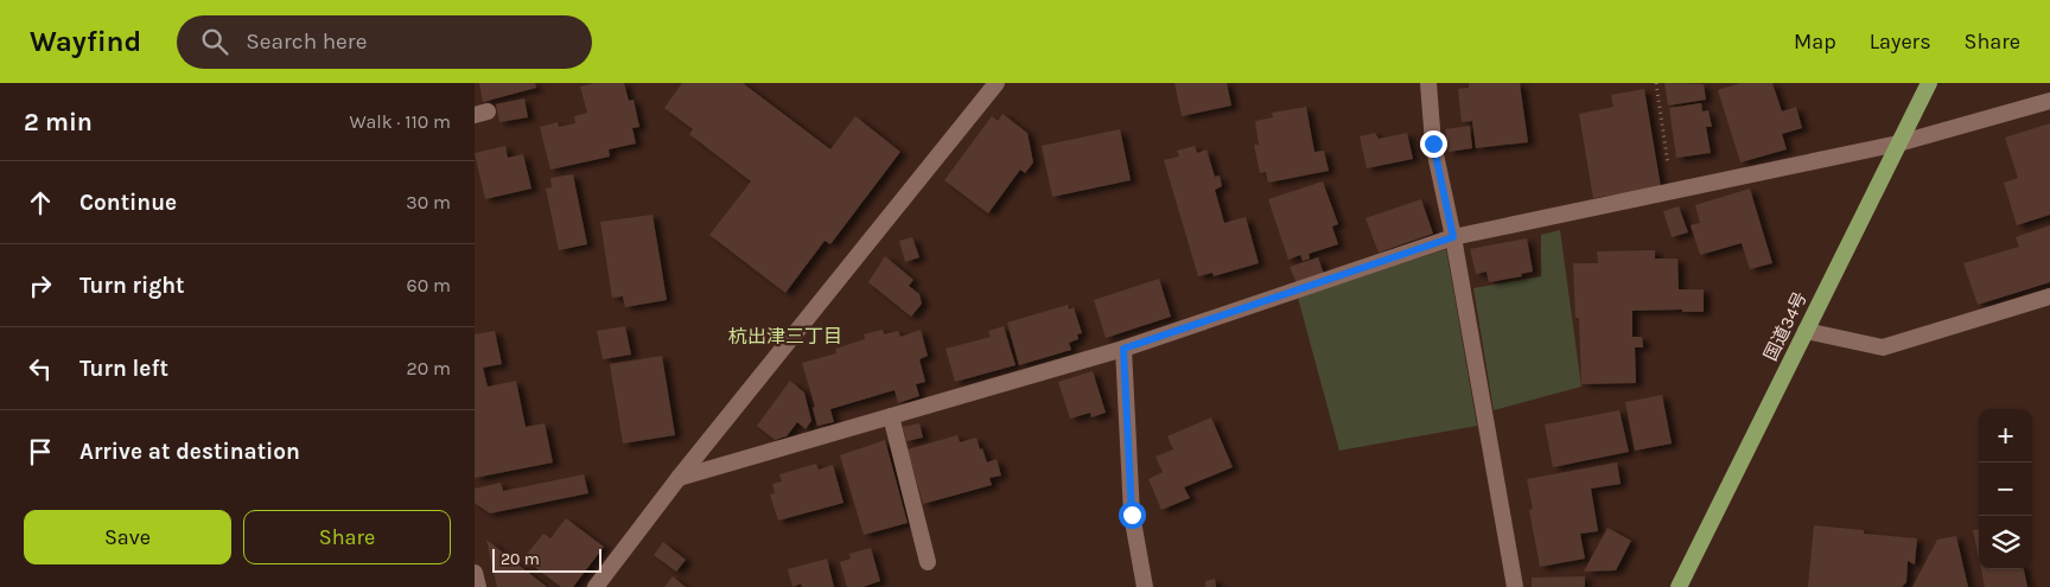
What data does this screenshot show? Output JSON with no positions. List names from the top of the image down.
{
  "streets": {
    "highway": ["国道34号"]
  },
  "districts": ["杭出津三丁目"],
  "scale_bar": "20 m",
  "page": {
    "header": "Wayfind",
    "search": "Search here",
    "nav": ["Map", "Layers", "Share"],
    "heading": ["2 min", "Walk · 110 m"],
    "list": [
      ["Continue", "30 m"],
      ["Turn right", "60 m"],
      ["Turn left", "20 m"],
      "Arrive at destination"
    ],
    "map_buttons": ["+", "−"],
    "buttons": ["Save", "Share"],
    "scale": "20 m"
  }
}
